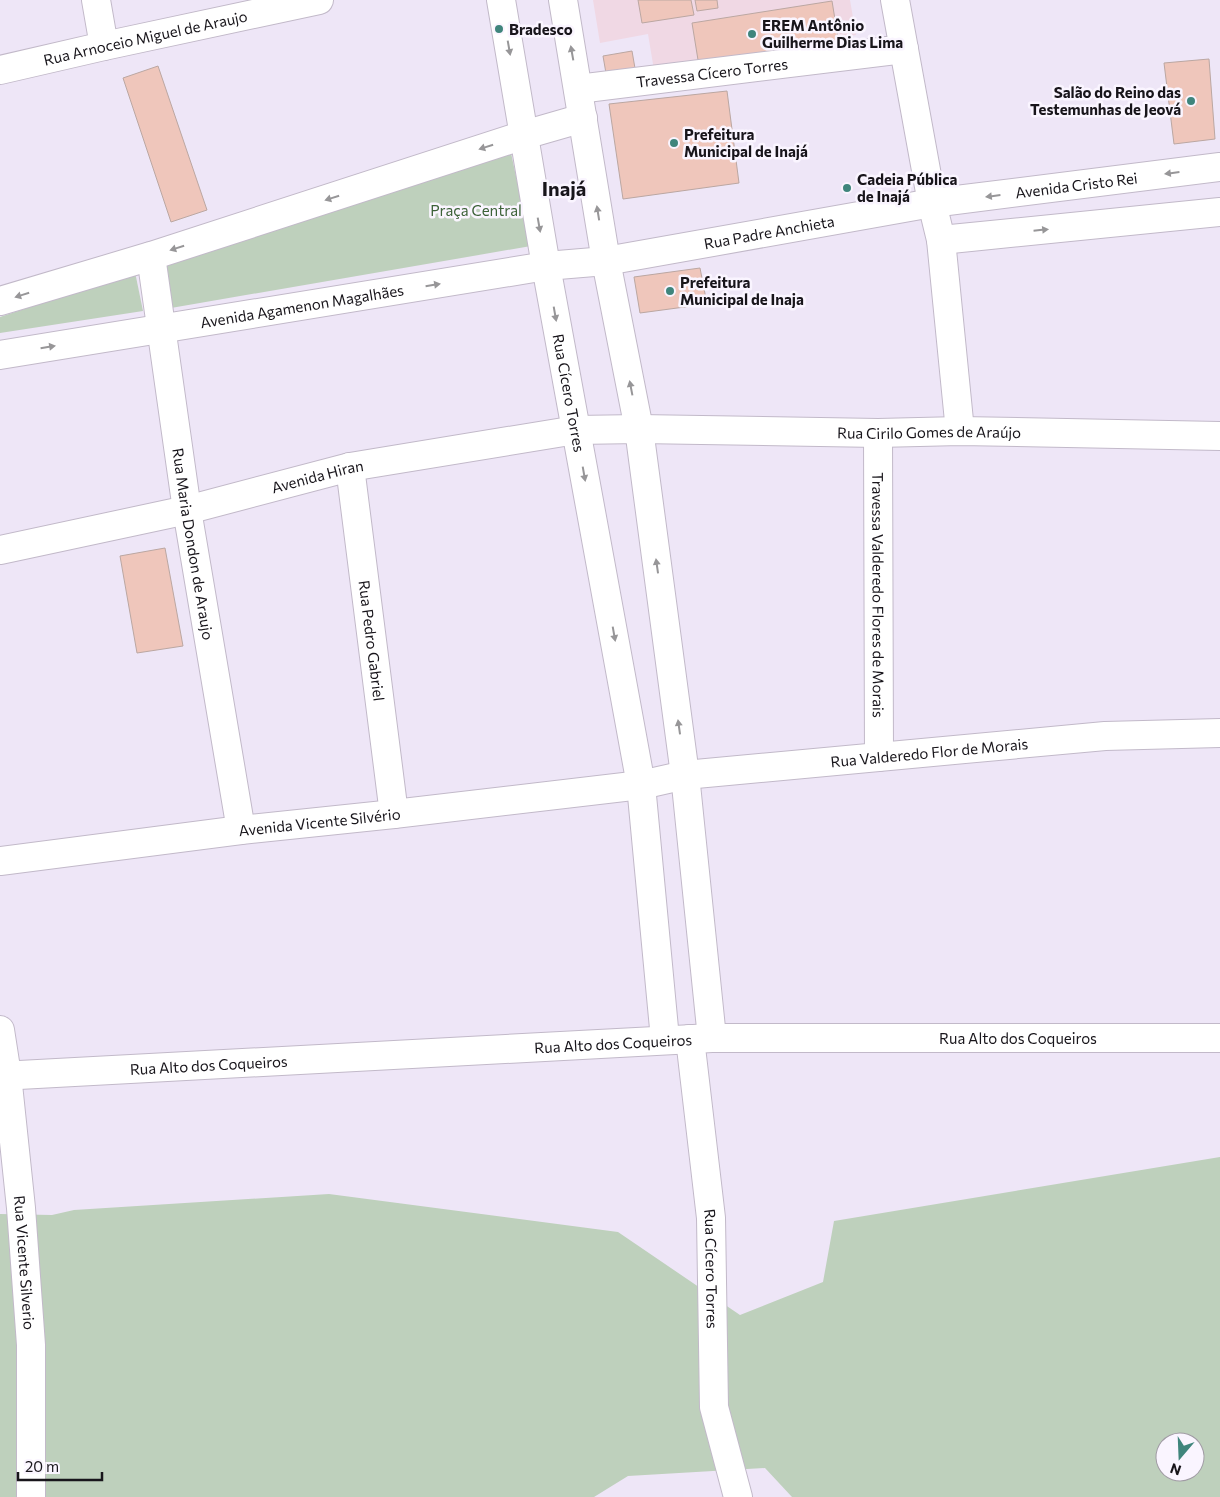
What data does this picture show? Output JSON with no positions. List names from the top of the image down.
{
  "streets": {
    "street": [
      "Rua Arnoceio Miguel de Araujo",
      "Travessa Cícero Torres",
      "Avenida Cristo Rei",
      "Rua Padre Anchieta",
      "Avenida Agamenon Magalhães",
      "Rua Cícero Torres",
      "Rua Cirilo Gomes de Araújo",
      "Avenida Hiran",
      "Rua Maria Dondon de Araujo",
      "Travessa Valderedo Flores de Morais",
      "Rua Pedro Gabriel",
      "Rua Valderedo Flor de Morais",
      "Avenida Vicente Silvério",
      "Rua Alto dos Coqueiros",
      "Rua Vicente Silverio"
    ]
  },
  "crossings": [
    ["Avenida Cristo Rei", "Rua Padre Anchieta"],
    ["Rua Padre Anchieta", "Avenida Agamenon Magalhães"],
    ["Avenida Agamenon Magalhães", "Rua Cícero Torres"],
    ["Avenida Agamenon Magalhães", "Rua Maria Dondon de Araujo"],
    ["Rua Cícero Torres", "Avenida Hiran"],
    ["Rua Cícero Torres", "Rua Valderedo Flor de Morais"],
    ["Rua Cícero Torres", "Avenida Vicente Silvério"],
    ["Rua Cícero Torres", "Rua Alto dos Coqueiros"],
    ["Rua Cirilo Gomes de Araújo", "Avenida Hiran"],
    ["Rua Cirilo Gomes de Araújo", "Travessa Valderedo Flores de Morais"],
    ["Avenida Hiran", "Rua Maria Dondon de Araujo"],
    ["Avenida Hiran", "Rua Pedro Gabriel"],
    ["Rua Maria Dondon de Araujo", "Avenida Vicente Silvério"],
    ["Travessa Valderedo Flores de Morais", "Rua Valderedo Flor de Morais"],
    ["Rua Pedro Gabriel", "Avenida Vicente Silvério"],
    ["Rua Valderedo Flor de Morais", "Avenida Vicente Silvério"],
    ["Rua Alto dos Coqueiros", "Rua Vicente Silverio"]
  ],
  "districts": ["Inajá"],
  "parks": ["Praça Central"],
  "places": [
    "Bradesco",
    "EREM Antônio Guilherme Dias Lima",
    "Salão do Reino das Testemunhas de Jeová",
    "Prefeitura Municipal de Inajá",
    "Cadeia Pública de Inajá",
    "Prefeitura Municipal de Inaja"
  ],
  "scale_bar": "20 m",
  "north": "bottom"
}
